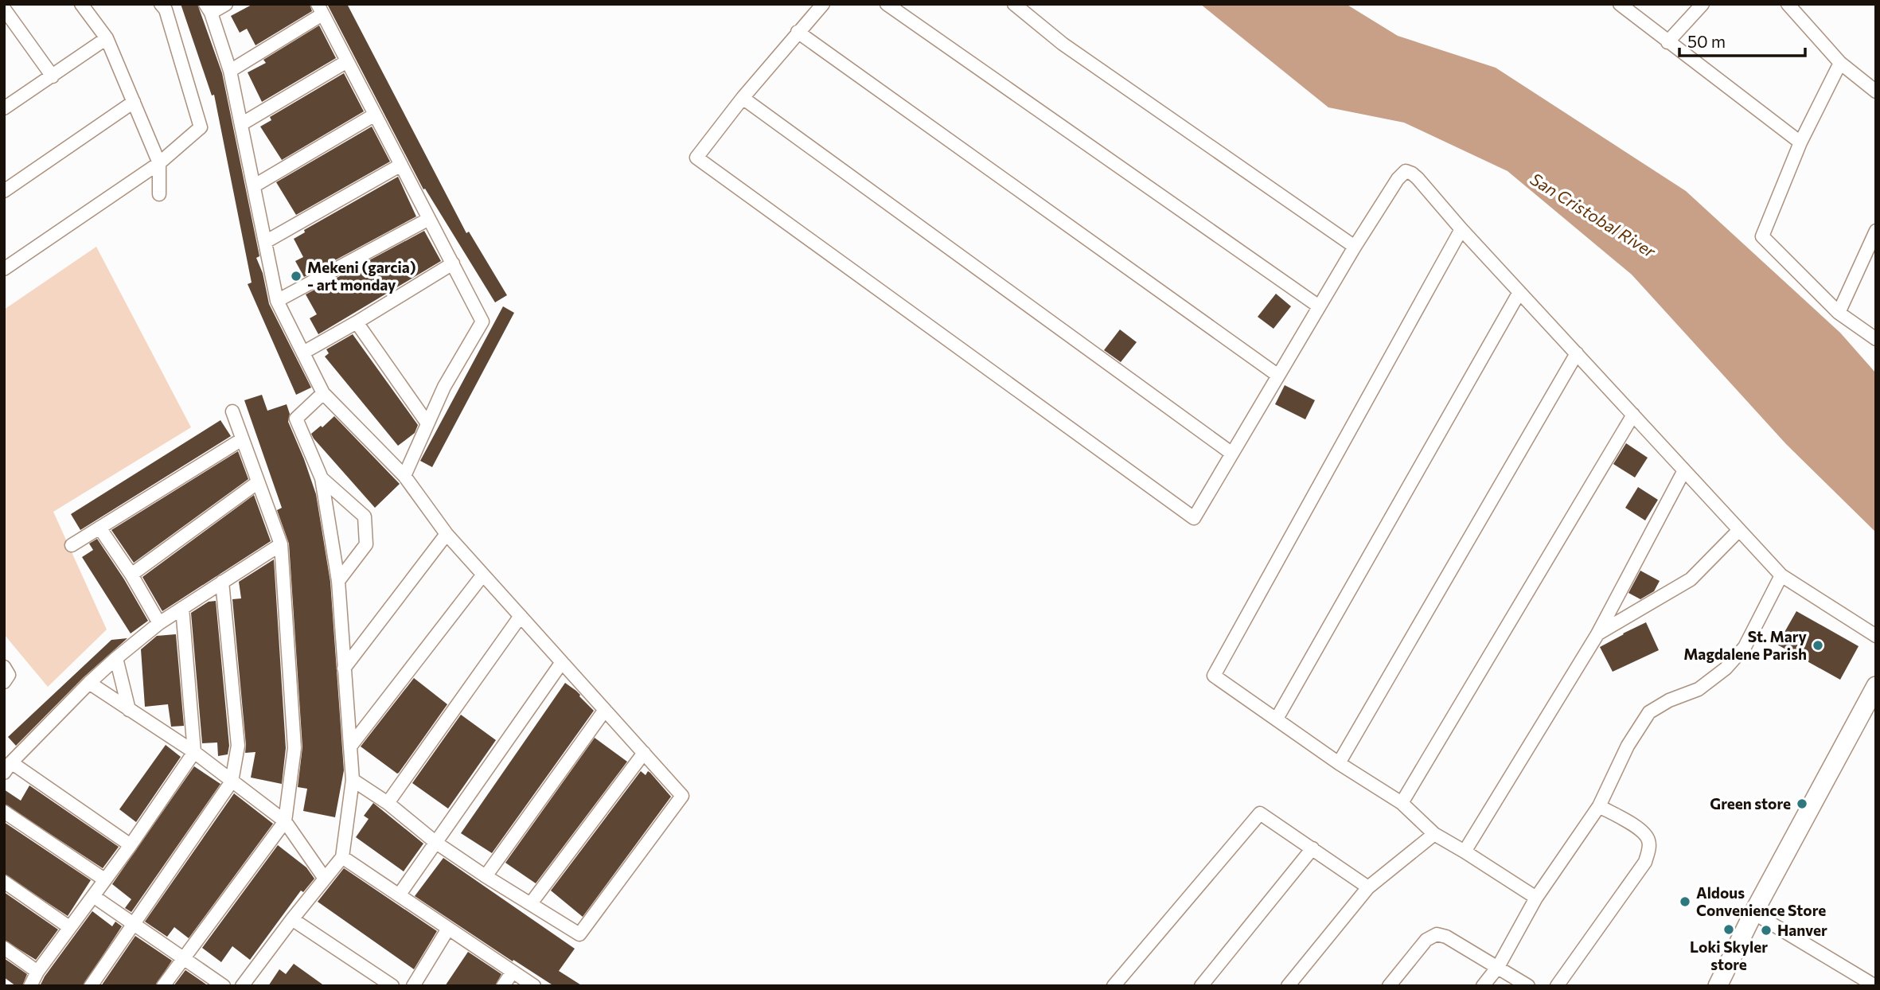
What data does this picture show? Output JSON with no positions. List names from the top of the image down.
{
  "water": ["San Cristobal River"],
  "places": [
    "Mekeni (garcia) - art monday",
    "St. Mary Magdalene Parish",
    "Green store",
    "Aldous Convenience Store",
    "Loki Skyler store",
    "Hanver"
  ],
  "scale_bar": "50 m"
}
